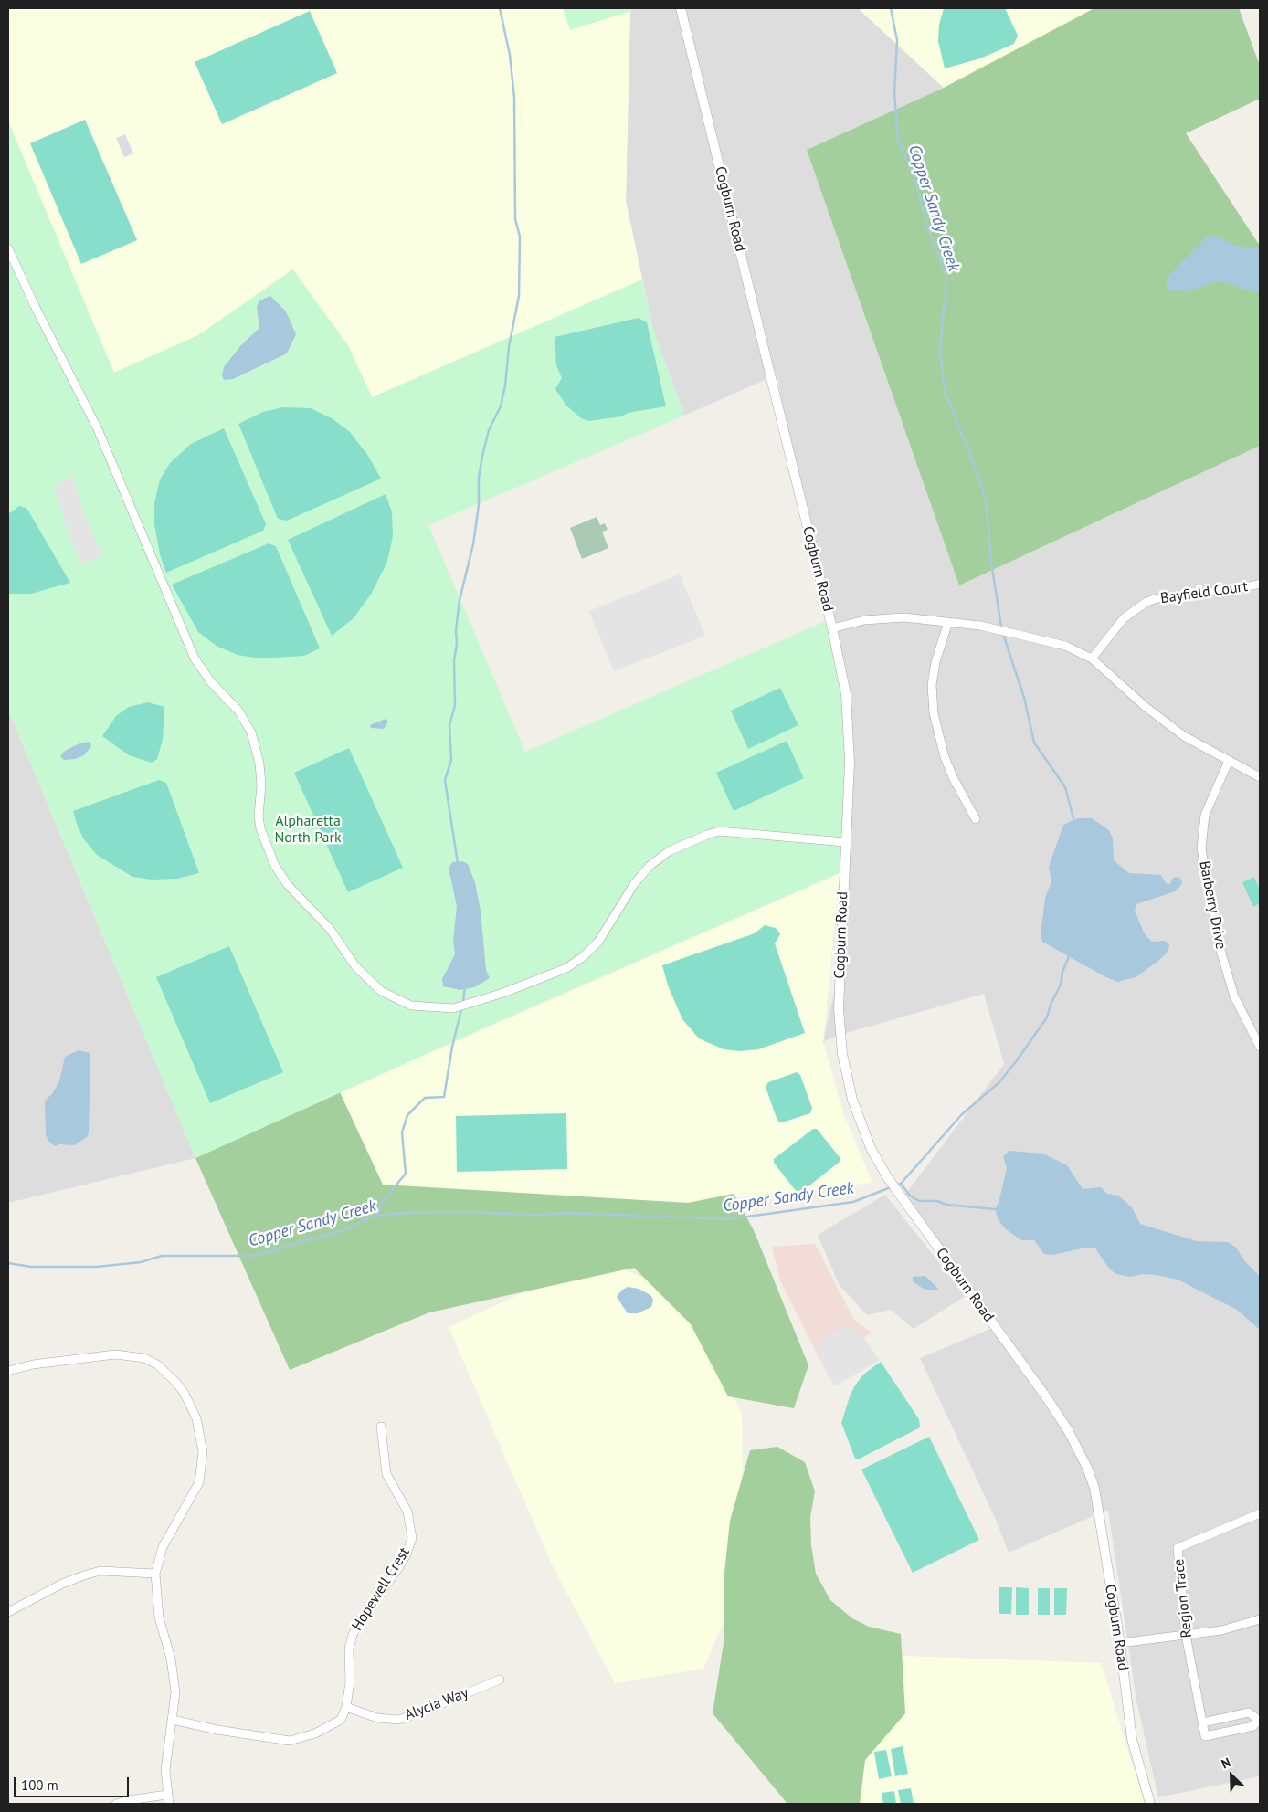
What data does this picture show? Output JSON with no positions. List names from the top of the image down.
{
  "streets": {
    "street": [
      "Cogburn Road",
      "Bayfield Court",
      "Barberry Drive",
      "Hopewell Crest",
      "Region Trace",
      "Alycia Way"
    ]
  },
  "crossings": [
    ["Hopewell Crest", "Alycia Way"]
  ],
  "water": ["Copper Sandy Creek"],
  "parks": ["Alpharetta North Park"],
  "scale_bar": "100 m",
  "north": "top left"
}
